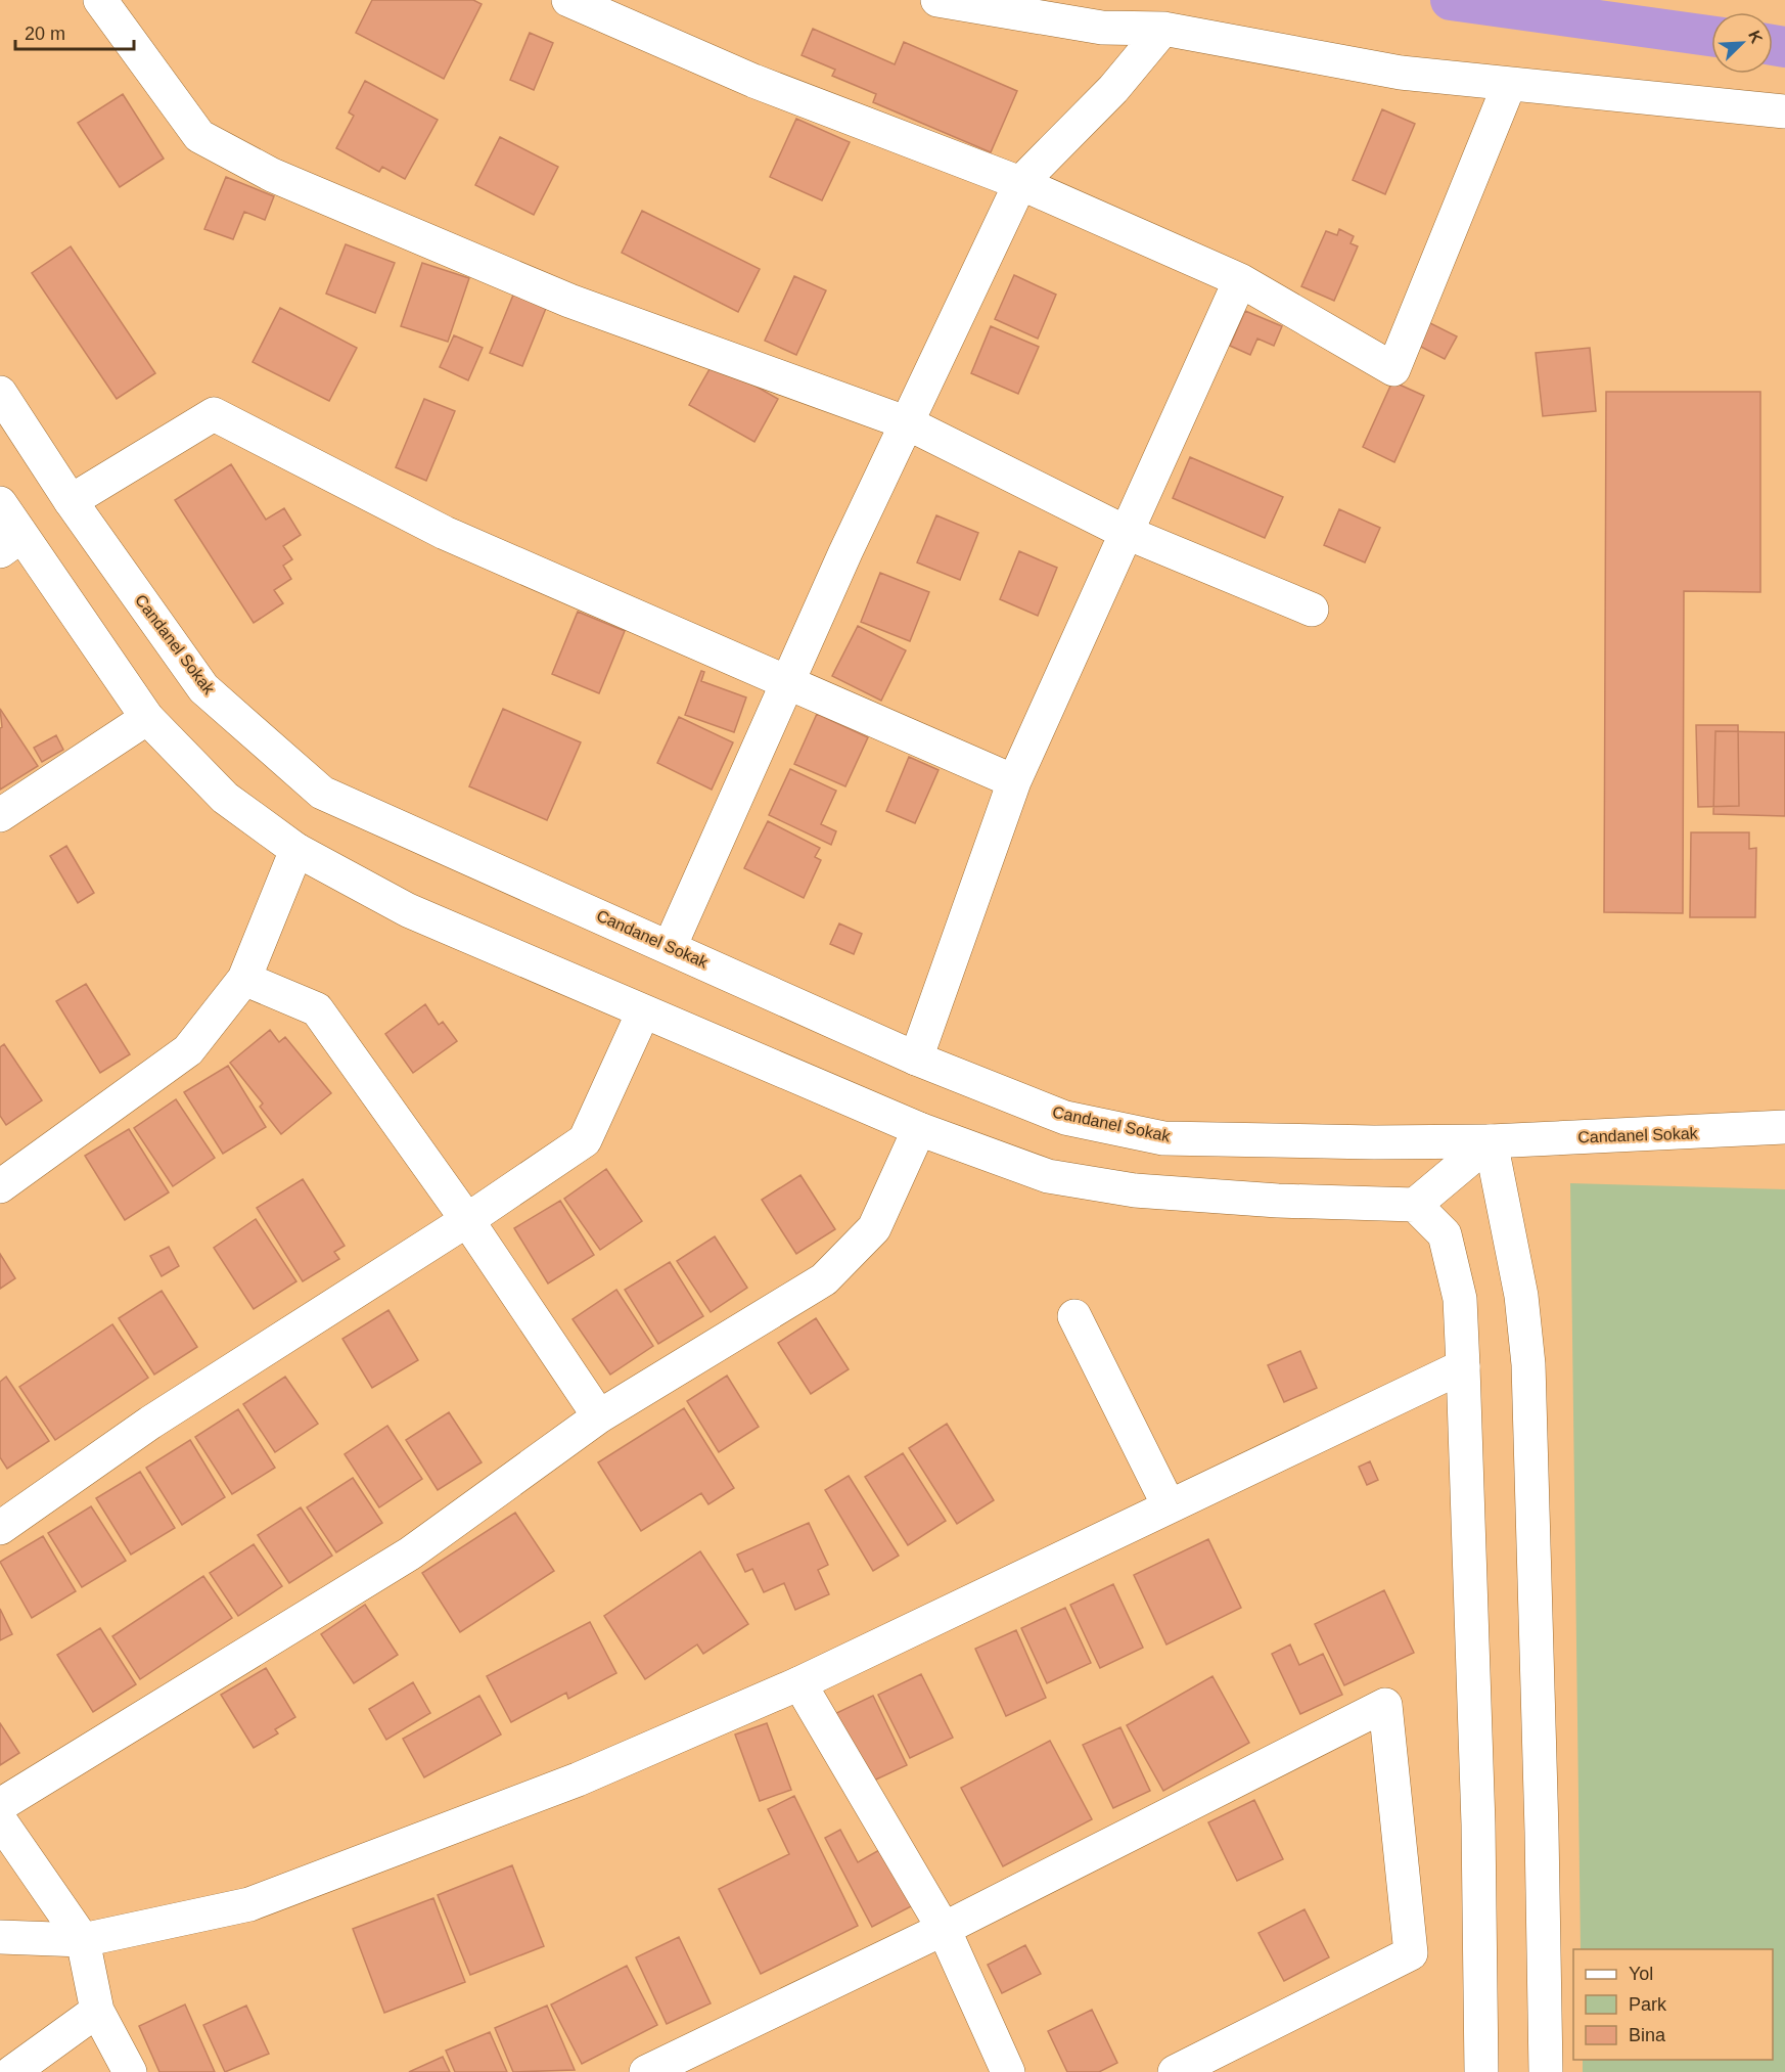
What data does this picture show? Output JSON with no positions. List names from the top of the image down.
{
  "streets": {
    "street": ["Candanel Sokak"]
  },
  "legend": ["Yol", "Park", "Bina"],
  "scale_bar": "20 m",
  "north": "top right"
}
